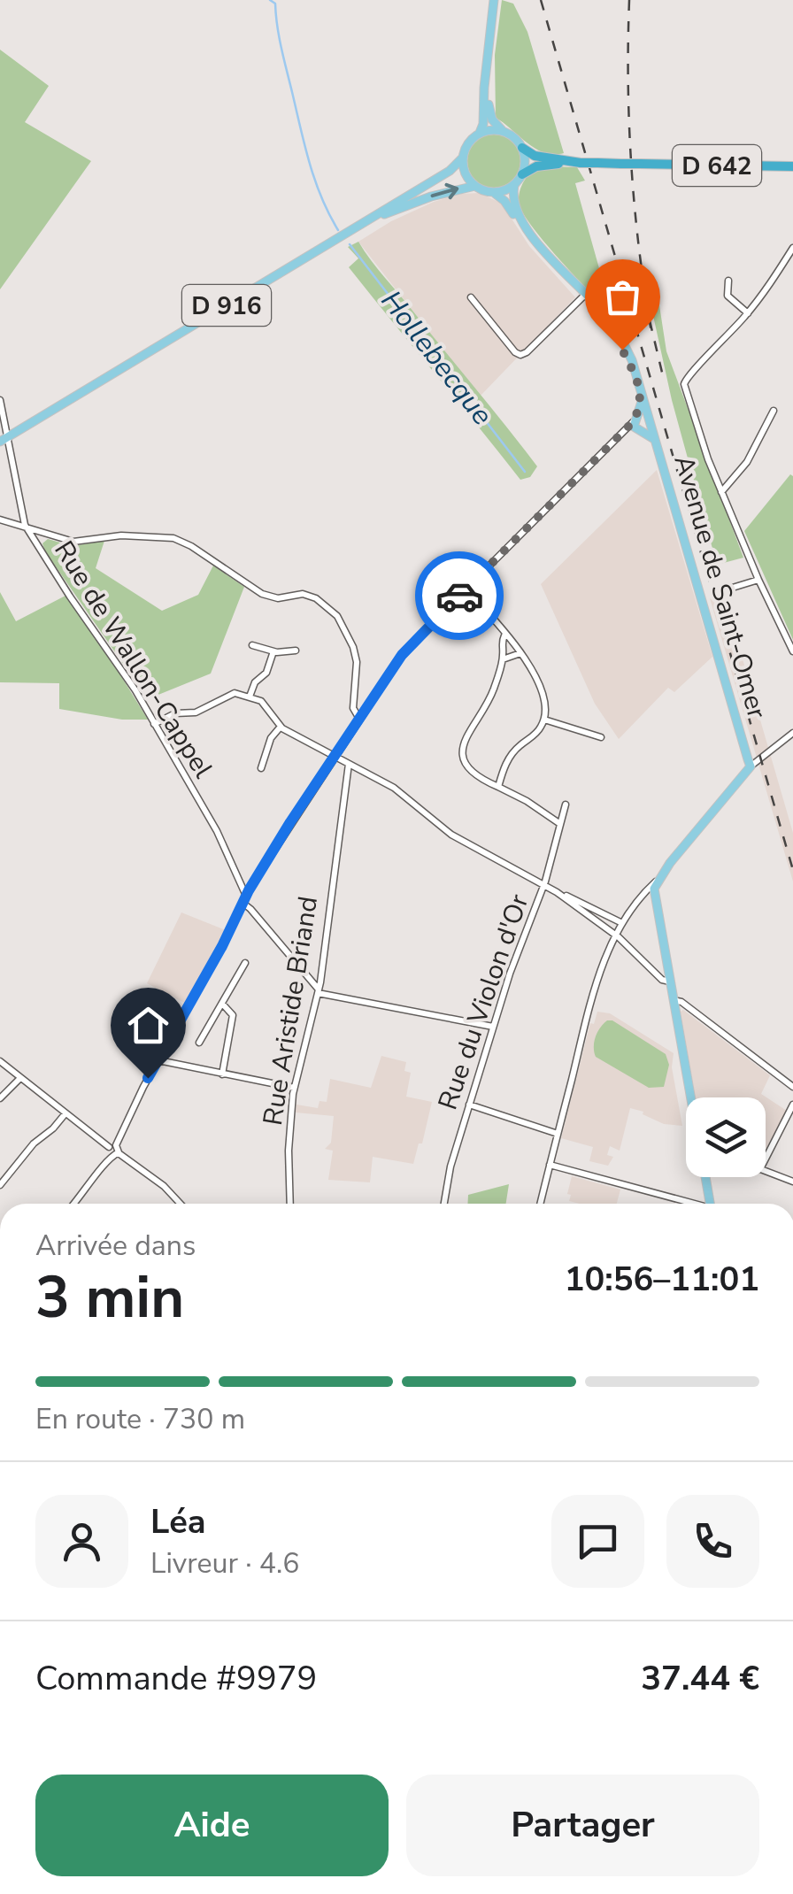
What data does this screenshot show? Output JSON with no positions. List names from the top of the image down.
{
  "streets": {
    "highway": ["D 642"],
    "main road": ["D 916", "Avenue de Saint-Omer"],
    "street": ["Rue de Wallon-Cappel", "Rue du Violon d'Or", "Rue Aristide Briand"]
  },
  "crossings": [
    ["D 916", "Avenue de Saint-Omer"],
    ["D 916", "Rue de Wallon-Cappel"],
    ["Rue de Wallon-Cappel", "Rue Aristide Briand"]
  ],
  "water": ["Hollebecque"],
  "page": {
    "heading": ["3 min", "Arrivée dans", "10:56–11:01"],
    "panel": [
      "Léa",
      "Livreur · 4.6",
      "Commande #9979",
      "37.44 €"
    ],
    "bar": "En route · 730 m",
    "buttons": ["Aide", "Partager"]
  }
}
